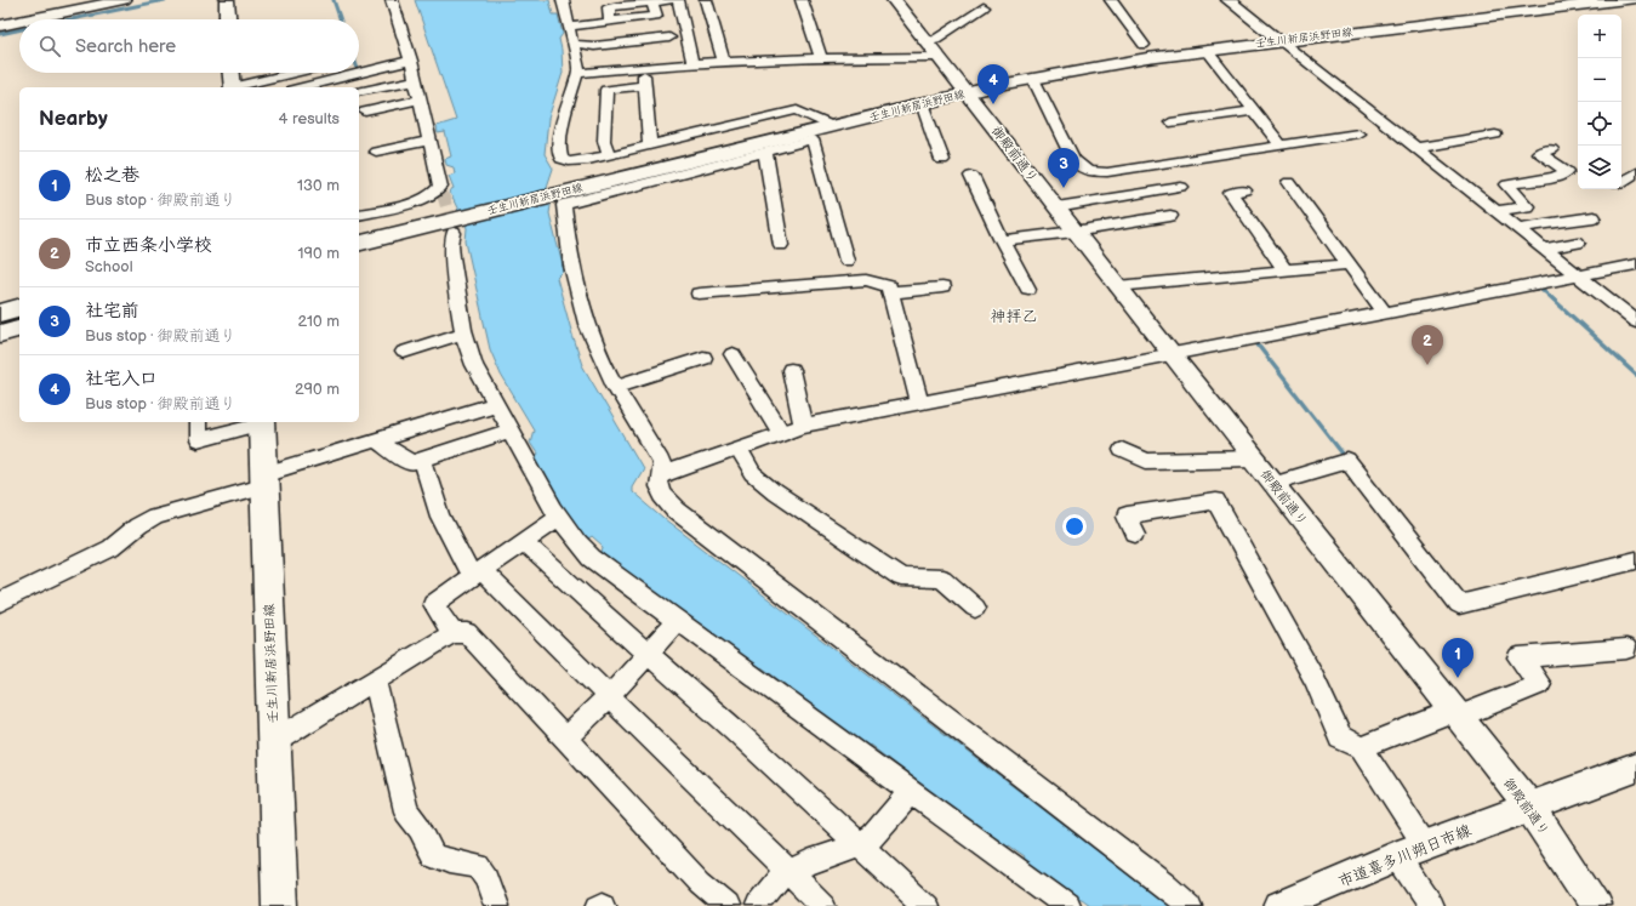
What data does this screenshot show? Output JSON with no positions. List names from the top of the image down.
{
  "streets": {
    "main road": ["壬生川新居浜野田線"],
    "street": ["御殿前通り", "市道喜多川朔日市線"]
  },
  "crossings": [
    ["壬生川新居浜野田線", "御殿前通り"],
    ["御殿前通り", "市道喜多川朔日市線"]
  ],
  "districts": ["神拝乙"],
  "page": {
    "map_buttons": ["+", "−"],
    "search": "Search here",
    "pins": [
      "4",
      "3",
      "2",
      "1"
    ],
    "heading": ["Nearby", "4 results"],
    "list": [
      {
        "mark": "1",
        "name": "松之巷",
        "note": "Bus stop · 御殿前通り",
        "value": "130 m"
      },
      {
        "mark": "2",
        "name": "市立西条小学校",
        "note": "School",
        "value": "190 m"
      },
      {
        "mark": "3",
        "name": "社宅前",
        "note": "Bus stop · 御殿前通り",
        "value": "210 m"
      },
      {
        "mark": "4",
        "name": "社宅入口",
        "note": "Bus stop · 御殿前通り",
        "value": "290 m"
      }
    ]
  }
}
